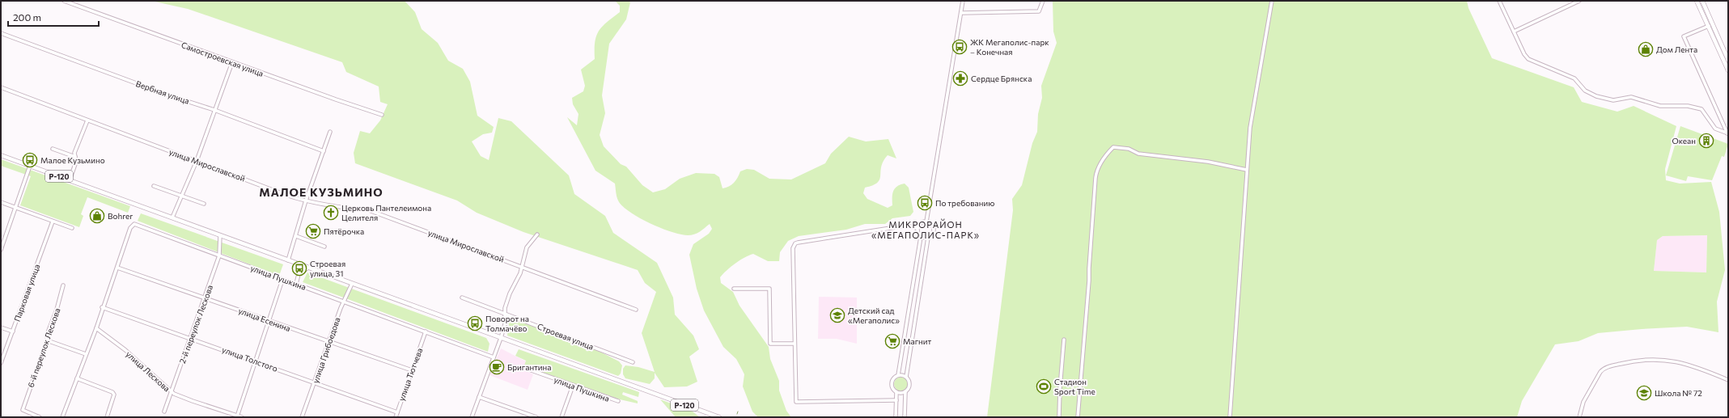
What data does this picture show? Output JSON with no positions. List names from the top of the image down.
{
  "streets": {
    "main road": ["Р-120"],
    "street": [
      "Самостроевская улица",
      "Вербная улица",
      "улица Мирославской",
      "улица Пушкина",
      "Парковая улица",
      "улица Есенина",
      "2-й переулок Лескова",
      "Строевая улица",
      "6-й переулок Лескова",
      "улица Грибоедова",
      "улица Толстого",
      "улица Лескова",
      "улица Тютчева"
    ]
  },
  "crossings": [
    ["Р-120", "2-й переулок Лескова"],
    ["Р-120", "улица Грибоедова"],
    ["улица Пушкина", "улица Есенина"],
    ["улица Пушкина", "2-й переулок Лескова"],
    ["улица Пушкина", "улица Грибоедова"],
    ["улица Пушкина", "улица Тютчева"],
    ["улица Есенина", "2-й переулок Лескова"],
    ["улица Есенина", "улица Грибоедова"],
    ["улица Есенина", "улица Тютчева"],
    ["2-й переулок Лескова", "улица Толстого"],
    ["2-й переулок Лескова", "улица Лескова"],
    ["улица Грибоедова", "улица Толстого"],
    ["улица Толстого", "улица Тютчева"]
  ],
  "districts": ["МАЛОЕ КУЗЬМИНО", "МИКРОРАЙОН «МЕГАПОЛИС-ПАРК»"],
  "places": {
    "bus stop": [
      "ЖК Мегаполис-парк – Конечная",
      "Малое Кузьмино",
      "По требованию",
      "Строевая улица, 31",
      "Поворот на Толмачёво"
    ],
    "shop": ["Дом Лента", "Bohrer"],
    "pharmacy": ["Сердце Брянска"],
    "building": ["Океан"],
    "church": ["Церковь Пантелеимона Целителя"],
    "supermarket": ["Пятёрочка", "Магнит"],
    "school or university": ["Детский сад «Мегаполис»", "Школа № 72"],
    "cafe": ["Бригантина"],
    "sports": ["Стадион Sport Time"]
  },
  "scale_bar": "200 m"
}
